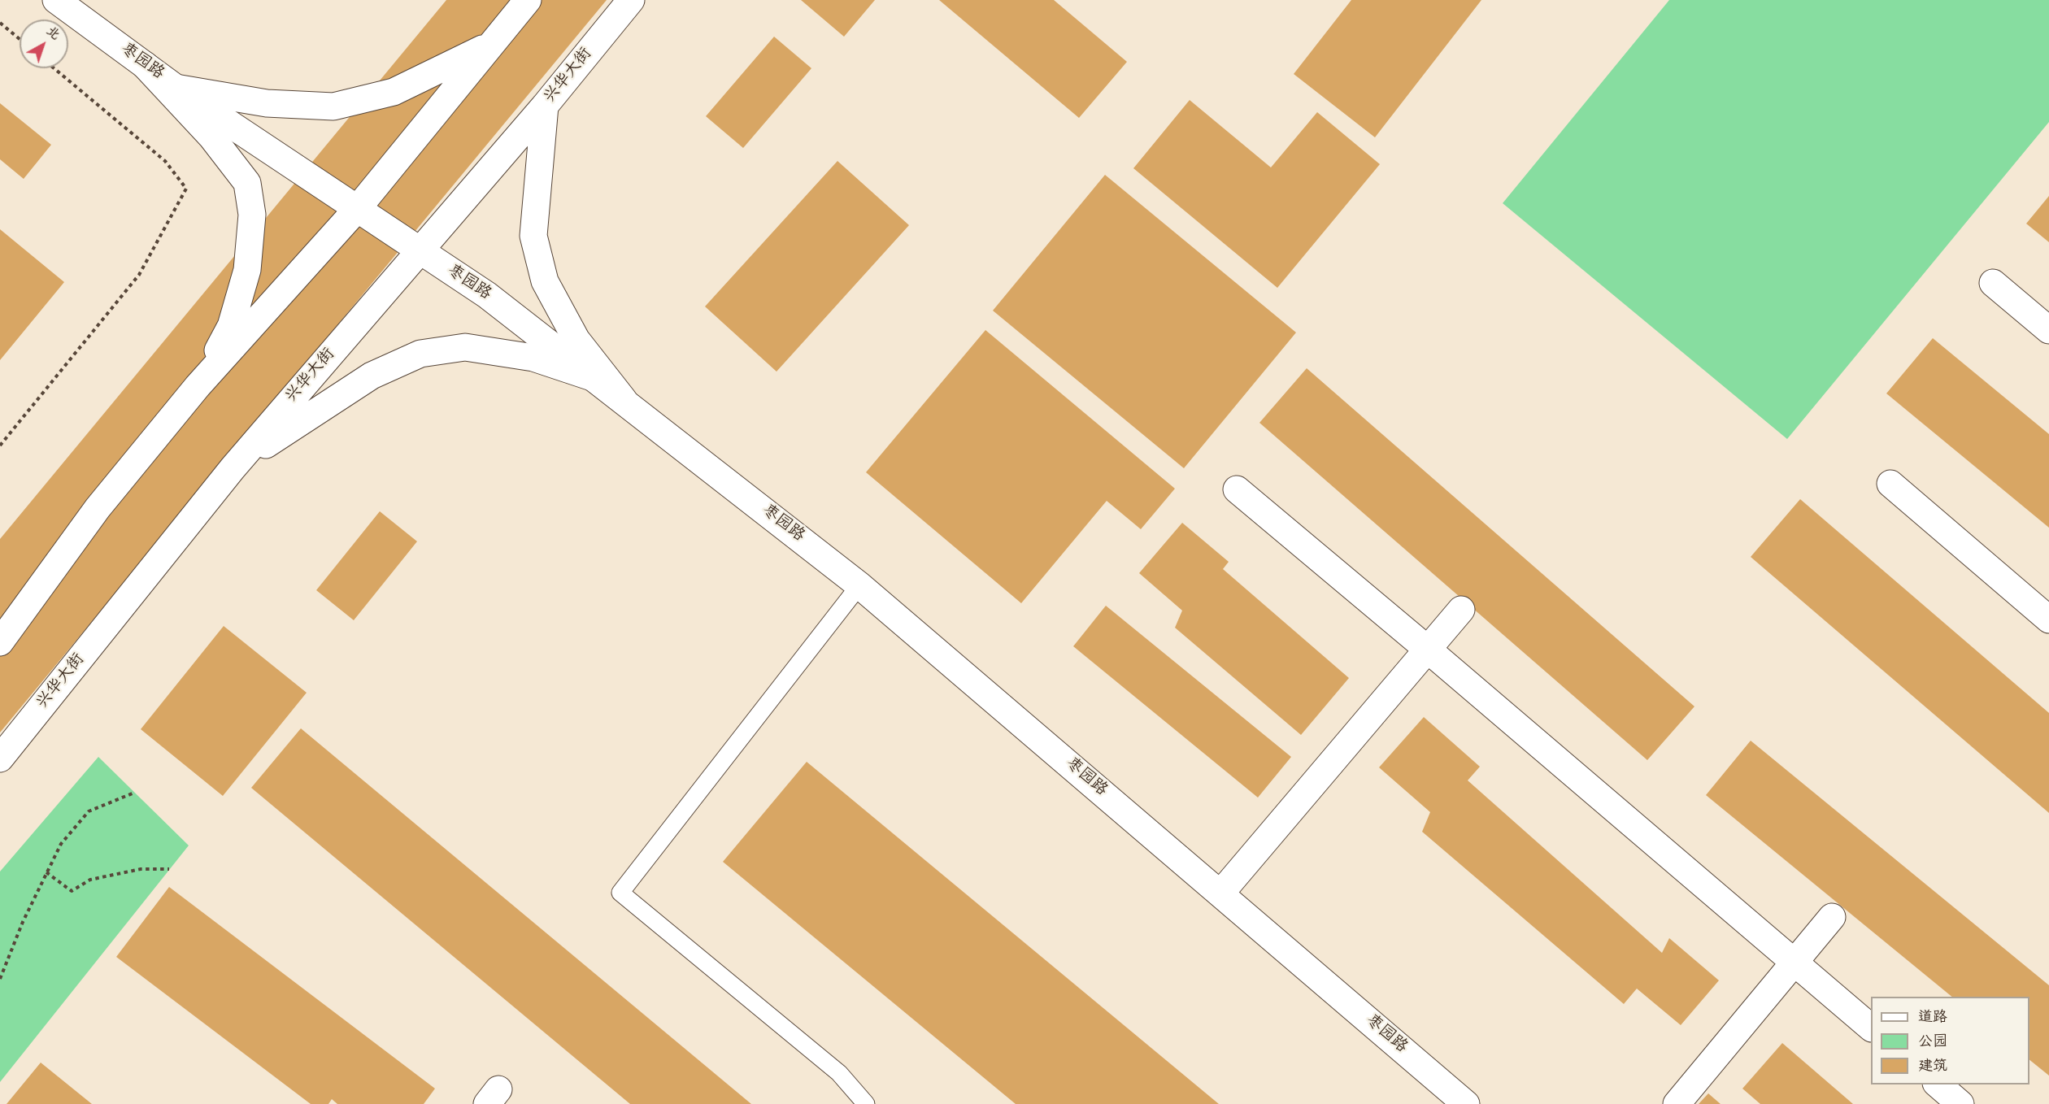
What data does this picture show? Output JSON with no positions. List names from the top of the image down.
{
  "streets": {
    "street": ["枣园路", "兴华大街"]
  },
  "crossings": [
    ["枣园路", "兴华大街"]
  ],
  "legend": ["道路", "公园", "建筑"],
  "north": "top right"
}
